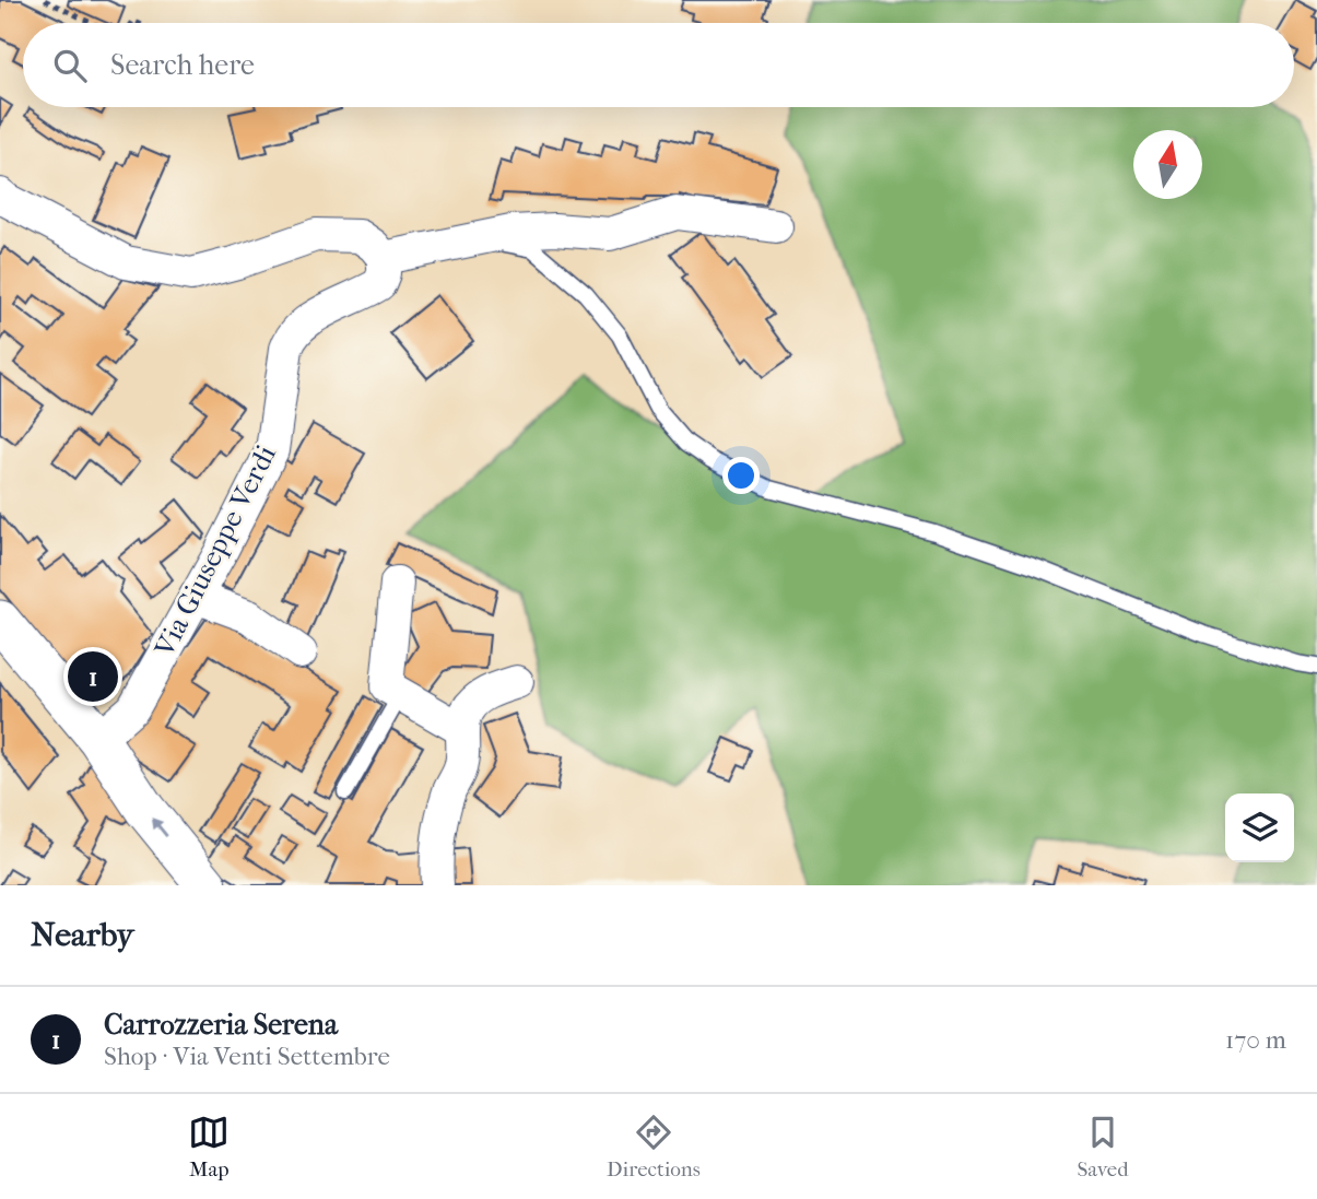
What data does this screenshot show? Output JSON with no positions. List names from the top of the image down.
{
  "streets": {
    "street": ["Via Giuseppe Verdi"]
  },
  "north": "top",
  "page": {
    "search": "Search here",
    "pins": "1",
    "heading": "Nearby",
    "list": [
      {
        "mark": "1",
        "name": "Carrozzeria Serena",
        "note": "Shop · Via Venti Settembre",
        "value": "170 m"
      }
    ],
    "nav": ["Map", "Directions", "Saved"]
  }
}
